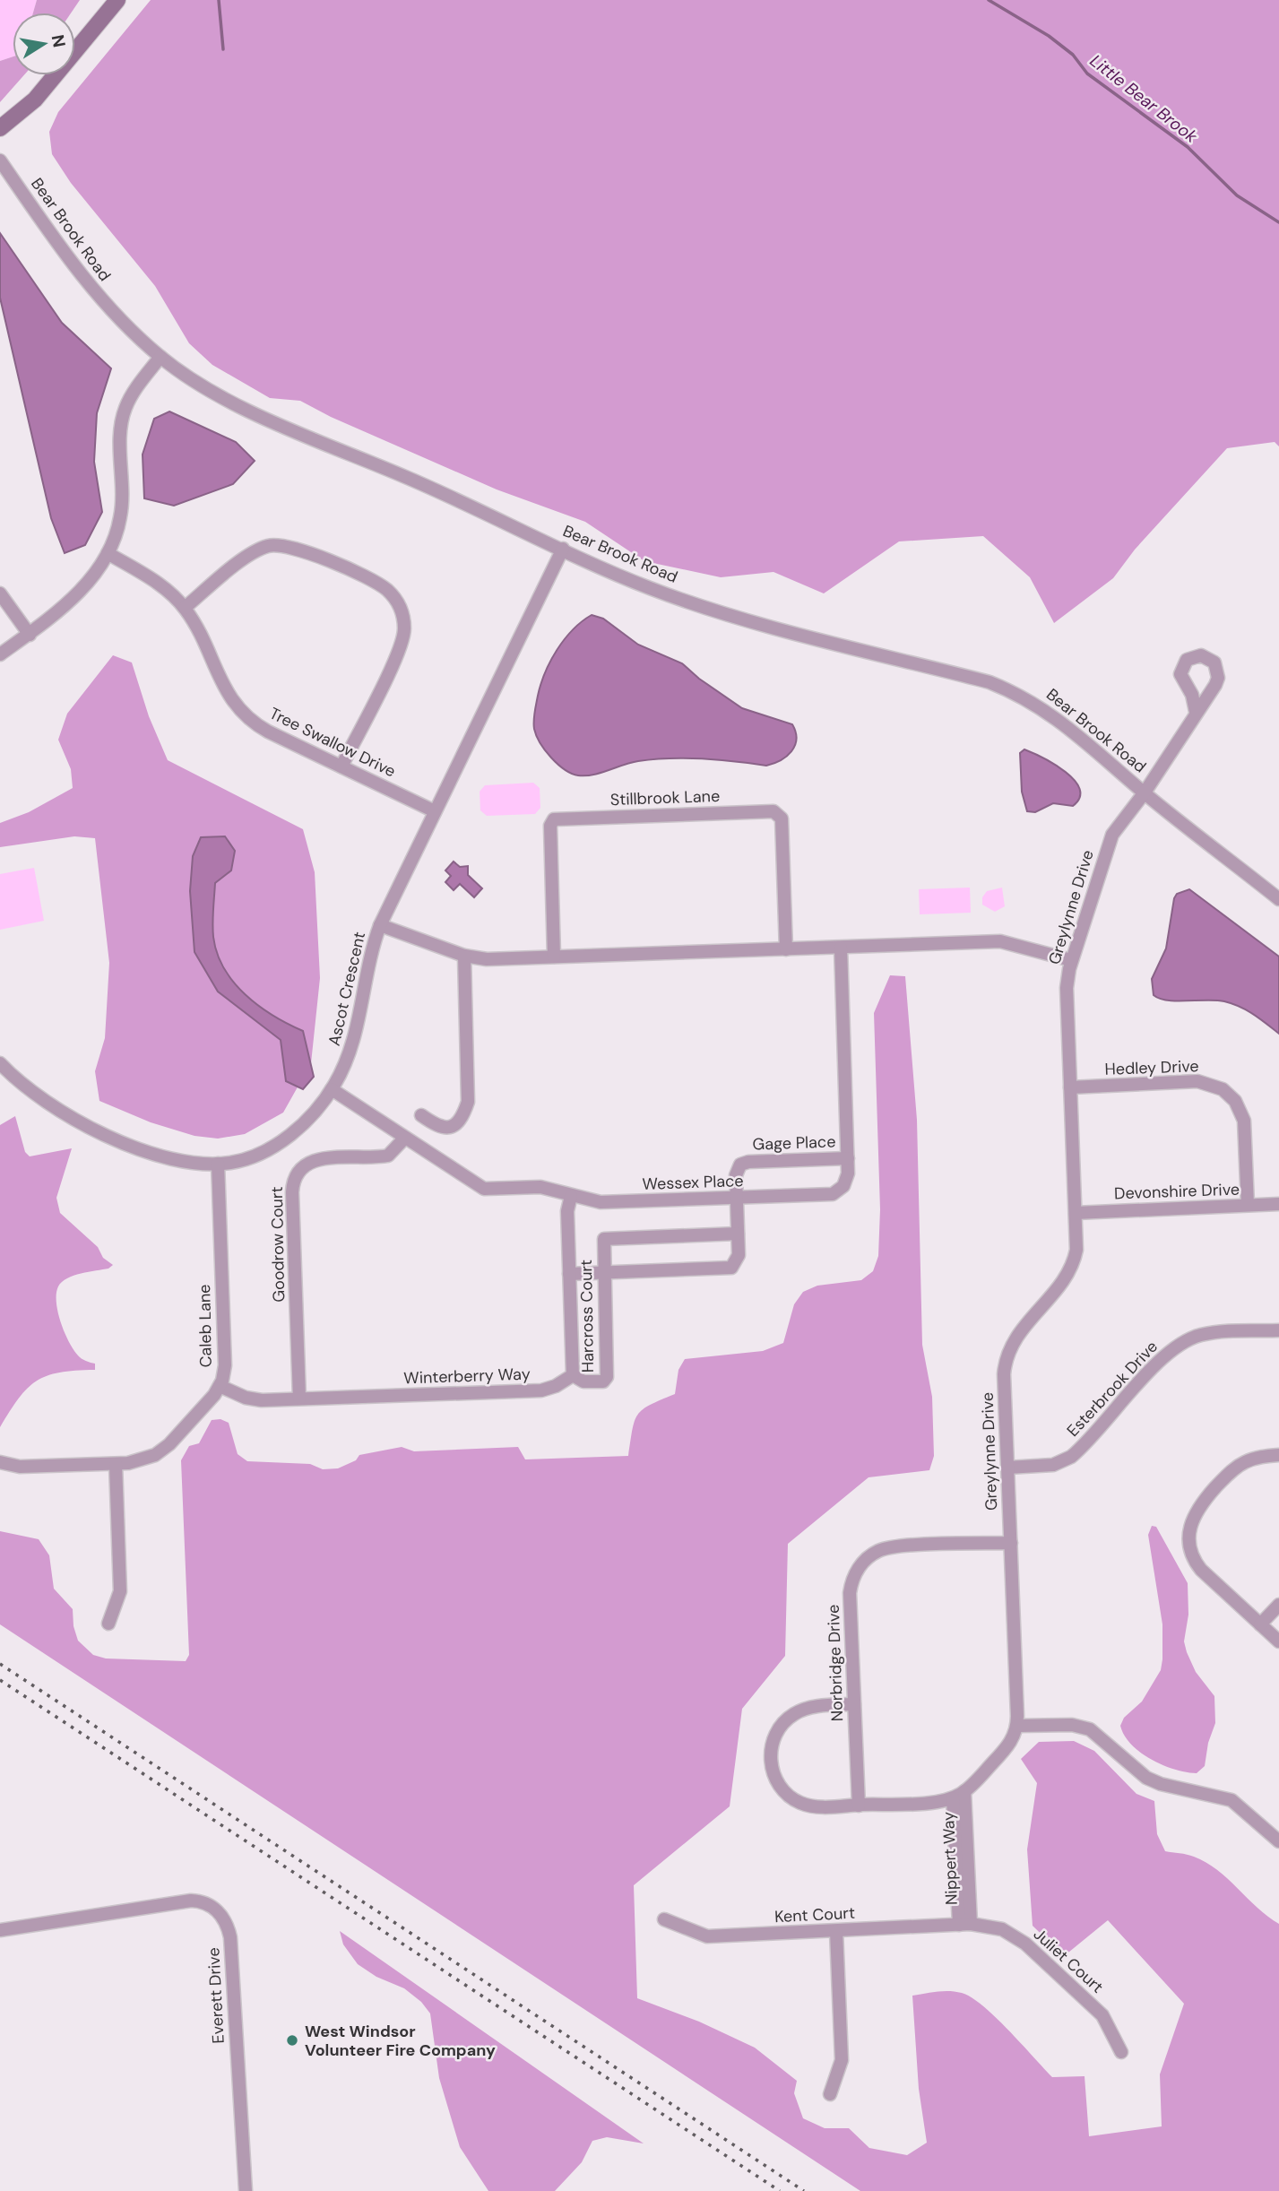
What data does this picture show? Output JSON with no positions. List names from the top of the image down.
{
  "streets": {
    "street": [
      "Bear Brook Road",
      "Tree Swallow Drive",
      "Stillbrook Lane",
      "Greylynne Drive",
      "Ascot Crescent",
      "Hedley Drive",
      "Gage Place",
      "Wessex Place",
      "Devonshire Drive",
      "Goodrow Court",
      "Harcross Court",
      "Caleb Lane",
      "Winterberry Way",
      "Esterbrook Drive",
      "Norbridge Drive",
      "Nippert Way",
      "Kent Court",
      "Juliet Court",
      "Everett Drive"
    ]
  },
  "crossings": [
    ["Bear Brook Road", "Greylynne Drive"],
    ["Bear Brook Road", "Ascot Crescent"],
    ["Tree Swallow Drive", "Ascot Crescent"],
    ["Greylynne Drive", "Hedley Drive"],
    ["Greylynne Drive", "Devonshire Drive"],
    ["Greylynne Drive", "Esterbrook Drive"],
    ["Greylynne Drive", "Norbridge Drive"],
    ["Ascot Crescent", "Wessex Place"],
    ["Ascot Crescent", "Caleb Lane"],
    ["Hedley Drive", "Devonshire Drive"],
    ["Gage Place", "Wessex Place"],
    ["Gage Place", "Harcross Court"],
    ["Wessex Place", "Goodrow Court"],
    ["Goodrow Court", "Winterberry Way"],
    ["Harcross Court", "Winterberry Way"],
    ["Caleb Lane", "Winterberry Way"],
    ["Nippert Way", "Kent Court"],
    ["Nippert Way", "Juliet Court"],
    ["Kent Court", "Juliet Court"]
  ],
  "water": ["Little Bear Brook"],
  "places": ["West Windsor Volunteer Fire Company"],
  "north": "right"
}
